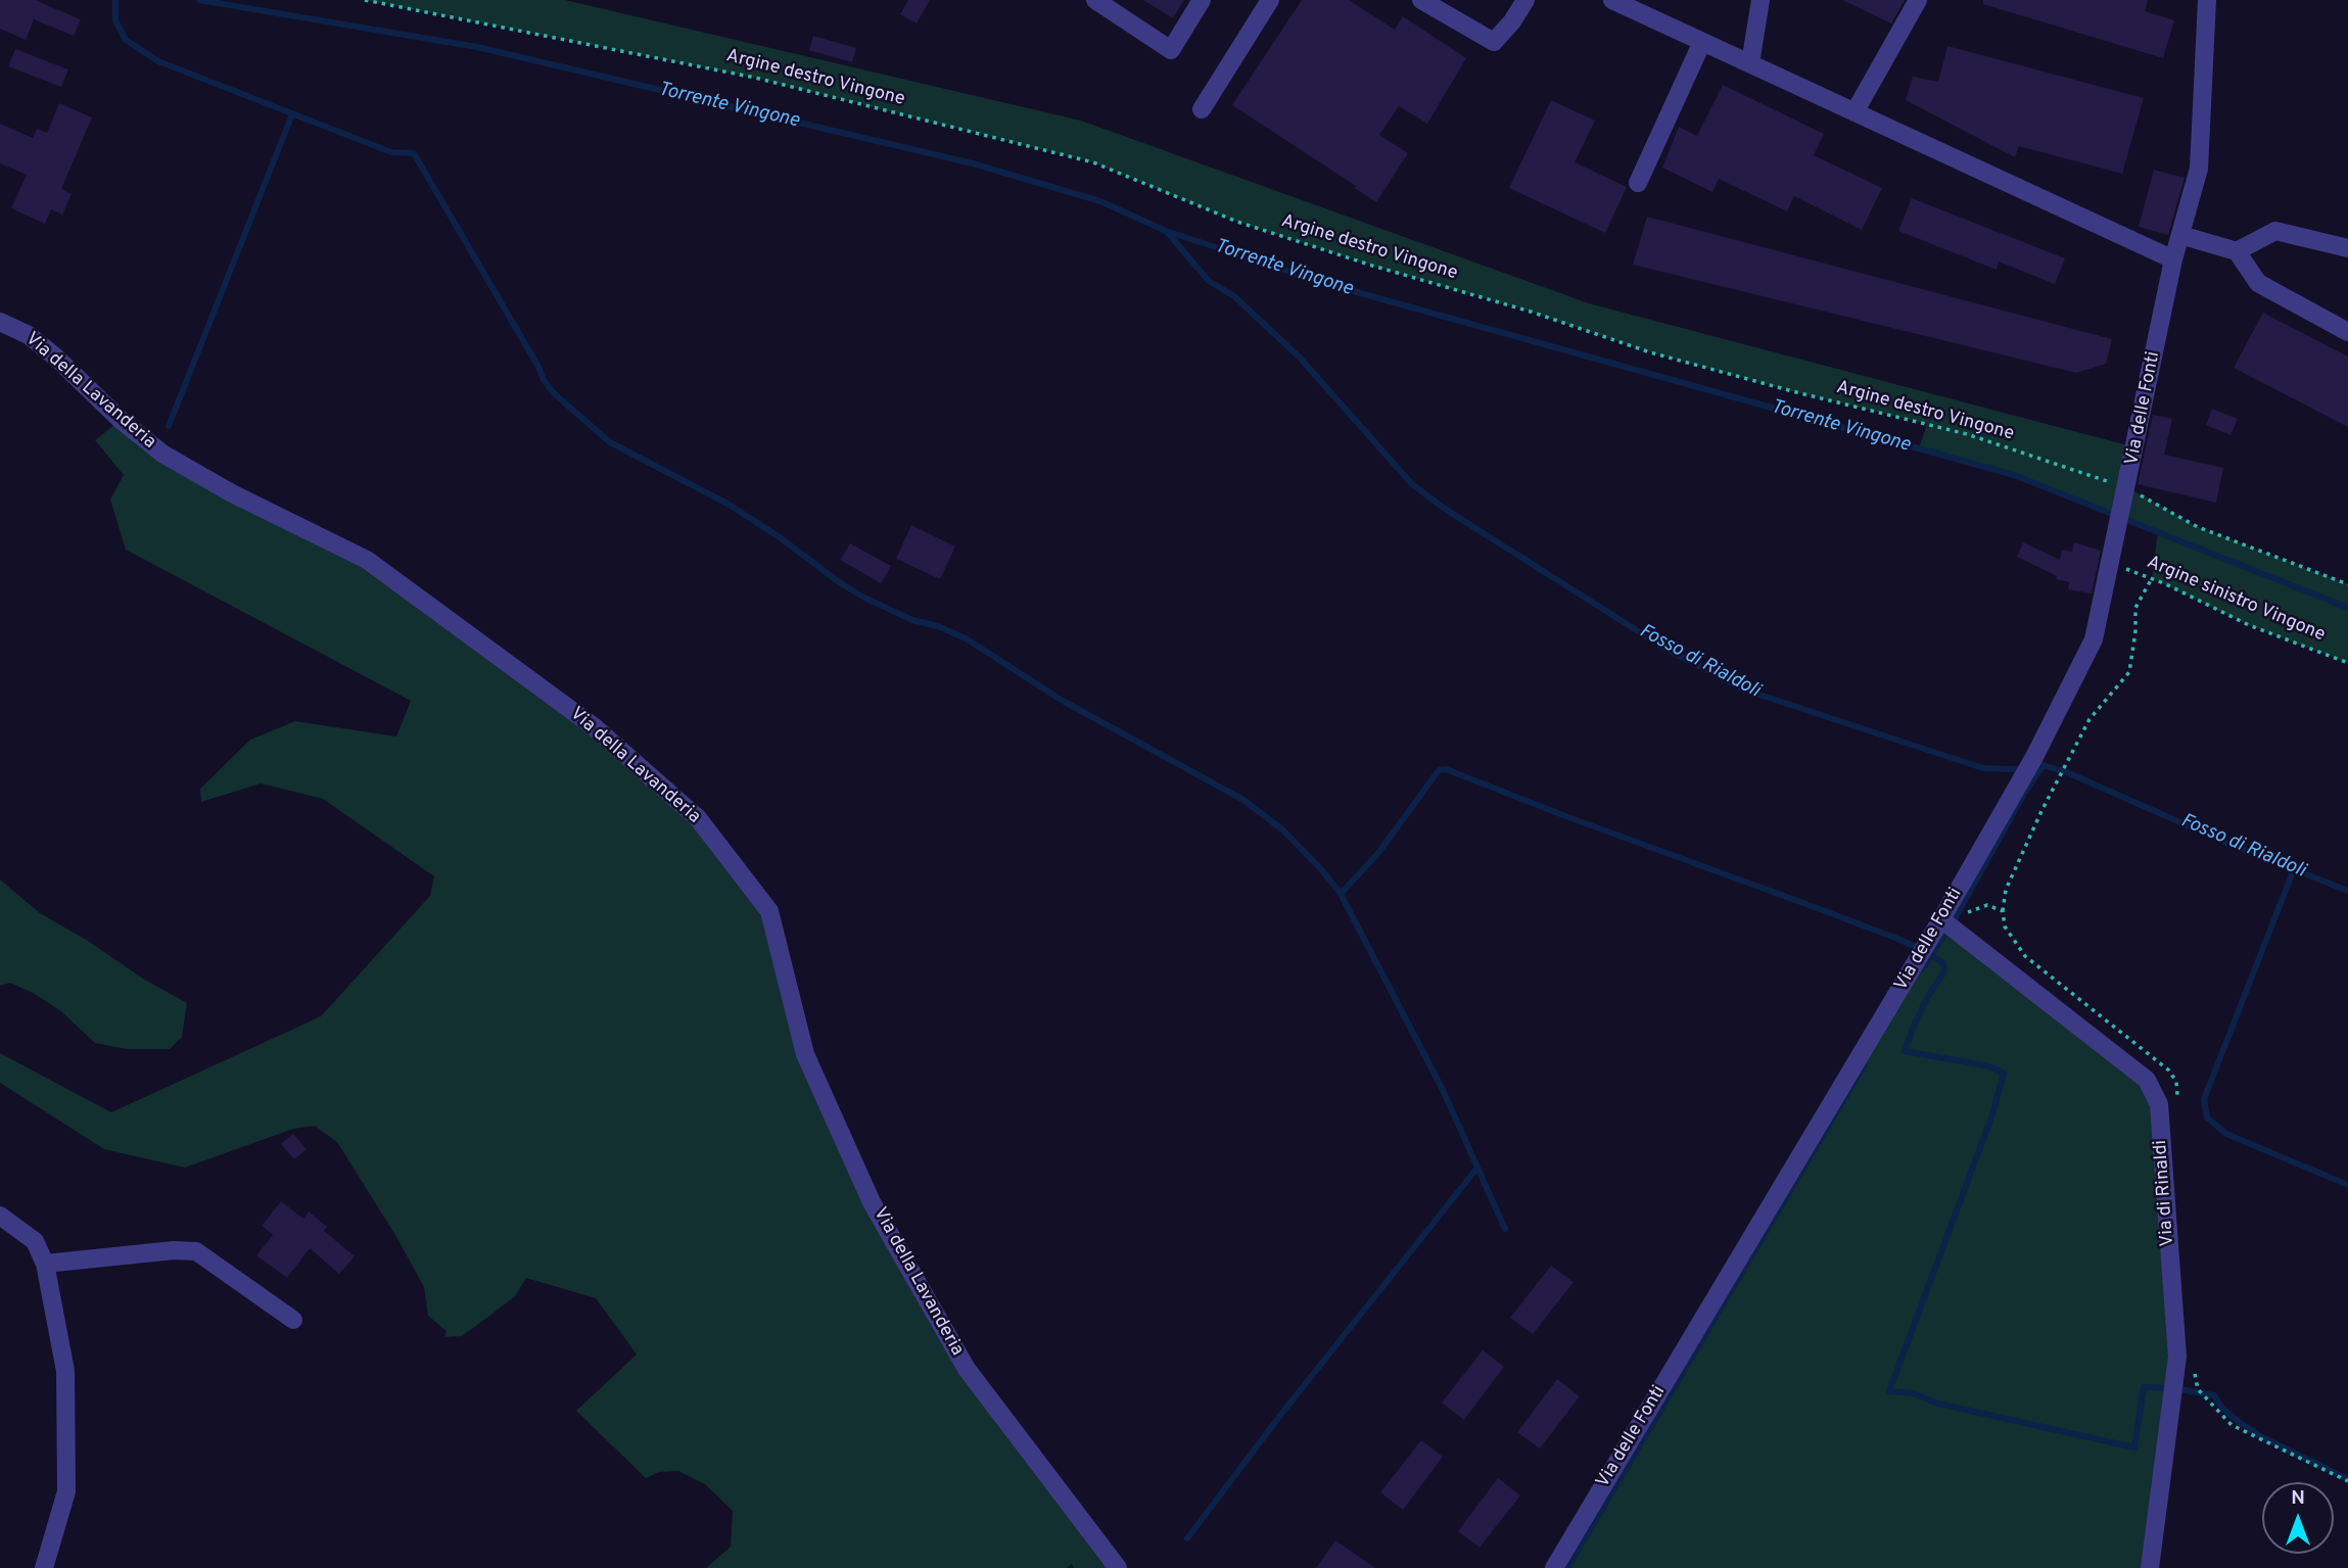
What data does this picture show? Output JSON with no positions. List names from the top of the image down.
{
  "streets": {
    "street": ["Via della Lavanderia", "Via delle Fonti", "Via di Rinaldi"],
    "path": ["Argine destro Vingone", "Argine sinistro Vingone"]
  },
  "crossings": [
    ["Argine destro Vingone", "Via delle Fonti"],
    ["Via delle Fonti", "Argine sinistro Vingone"],
    ["Via delle Fonti", "Via di Rinaldi"]
  ],
  "water": ["Torrente Vingone", "Fosso di Rialdoli"],
  "north": "top"
}
